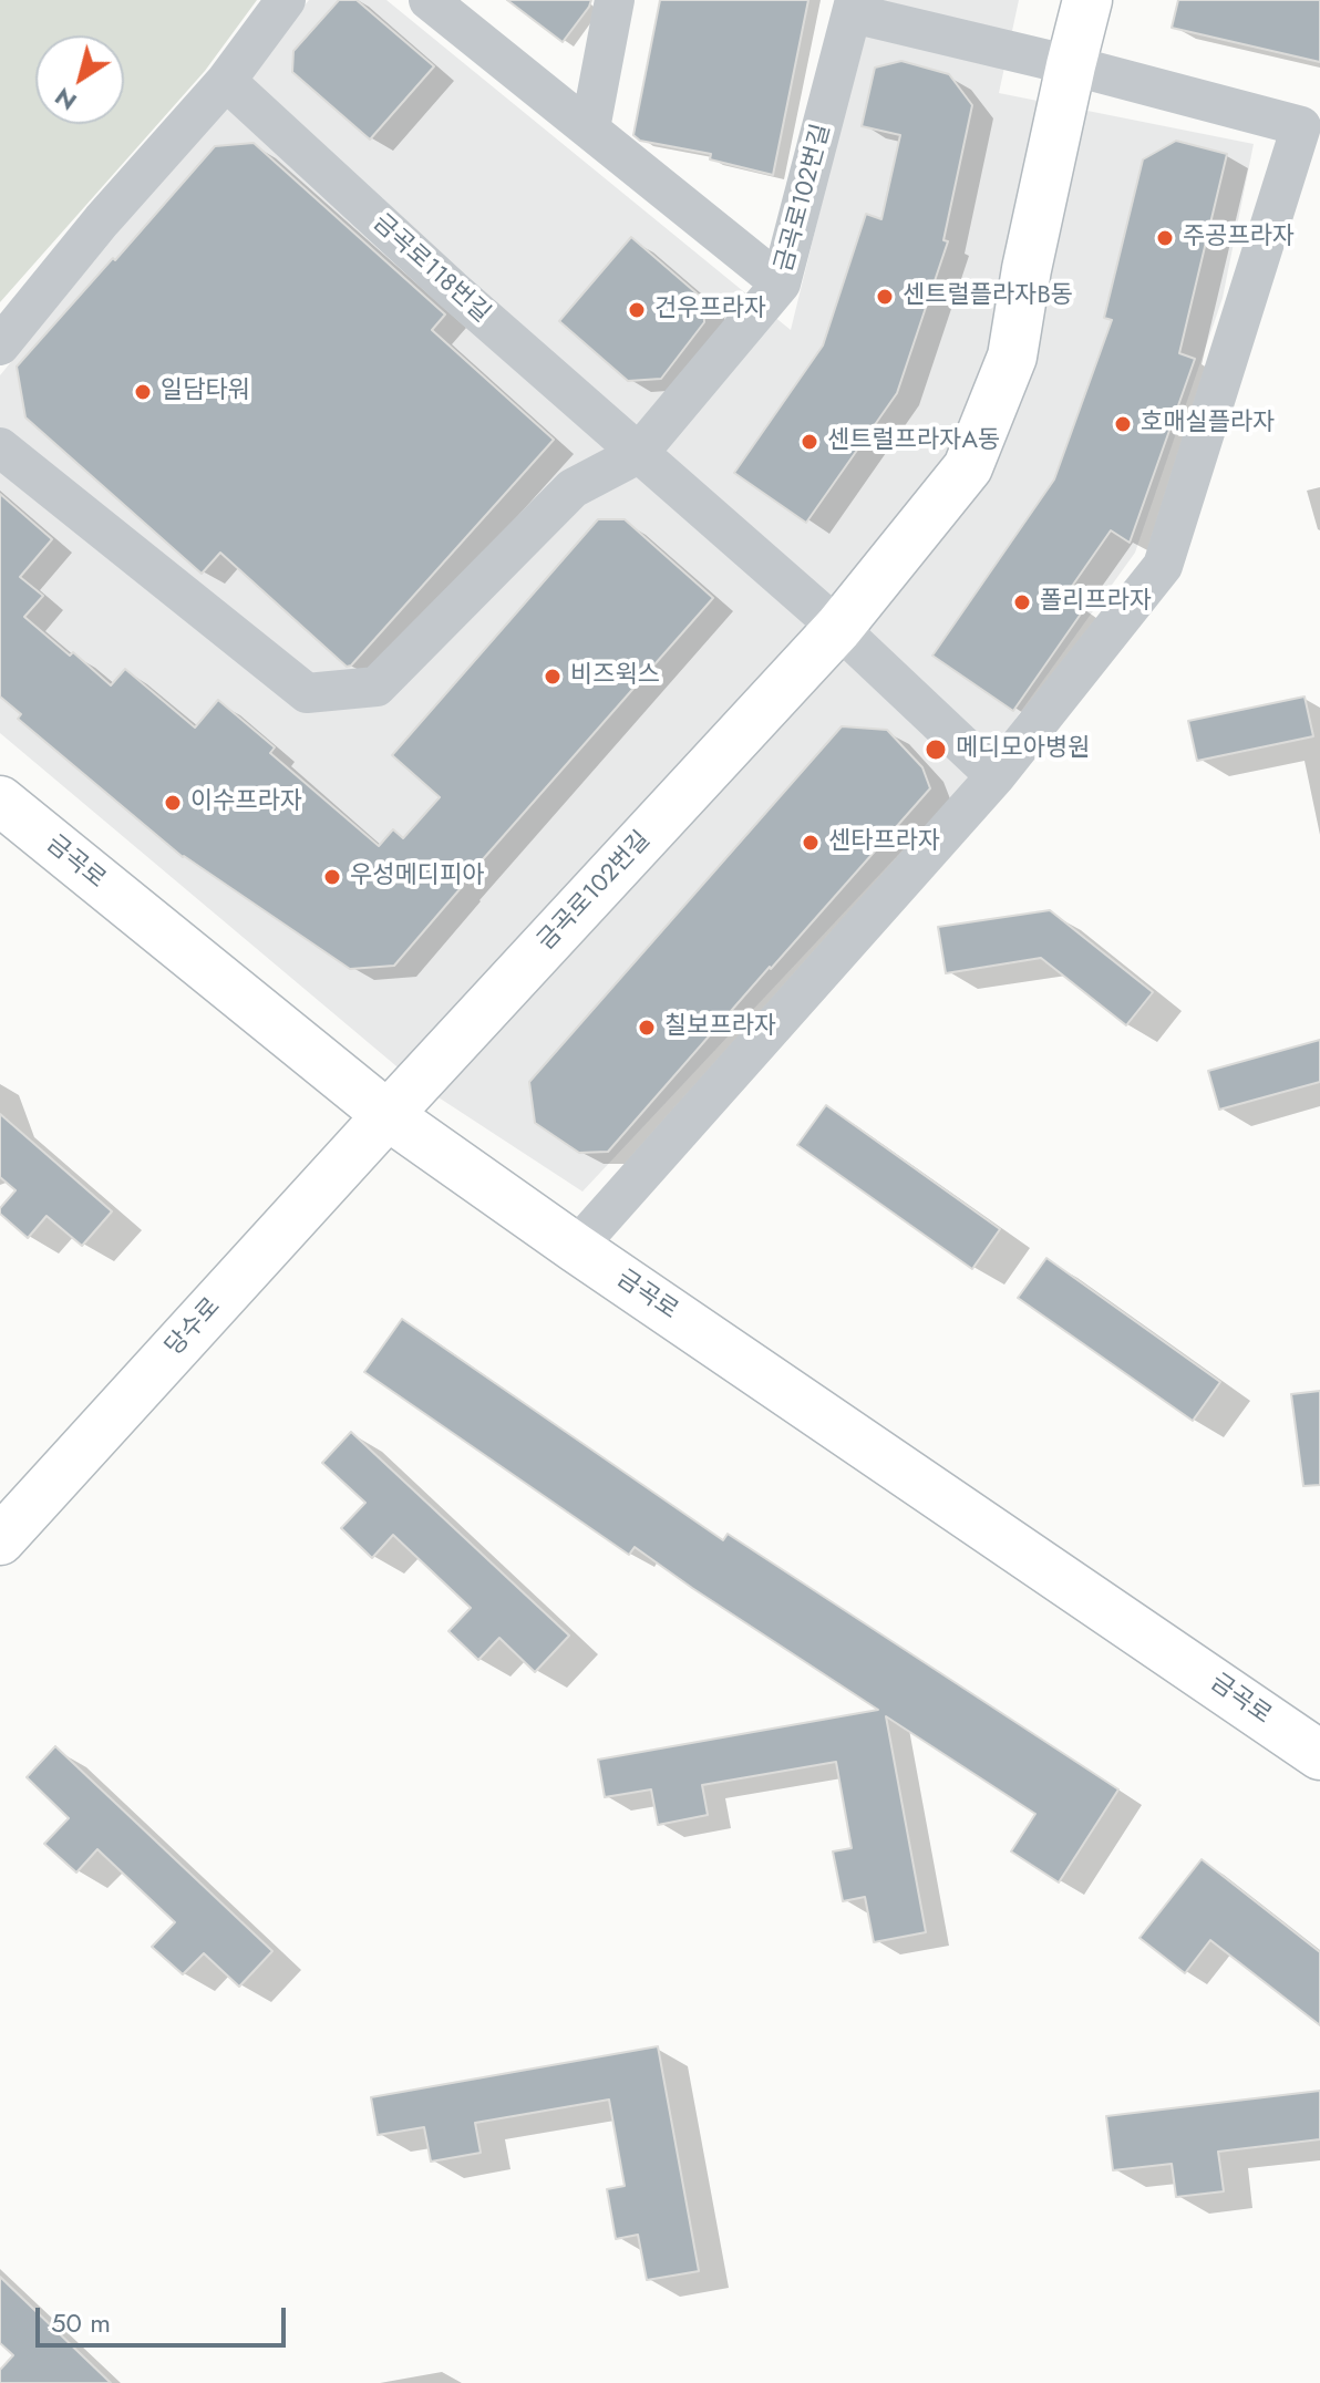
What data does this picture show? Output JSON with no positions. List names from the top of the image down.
{
  "streets": {
    "street": [
      "금곡로102번길",
      "금곡로118번길",
      "금곡로",
      "당수로"
    ]
  },
  "crossings": [
    ["금곡로102번길", "금곡로118번길"],
    ["금곡로102번길", "금곡로"],
    ["금곡로102번길", "당수로"],
    ["금곡로", "당수로"]
  ],
  "places": [
    "주공프라자",
    "센트럴플라자B동",
    "건우프라자",
    "일담타워",
    "호매실플라자",
    "센트럴프라자A동",
    "폴리프라자",
    "비즈윅스",
    "메디모아병원",
    "이수프라자",
    "센타프라자",
    "우성메디피아",
    "칠보프라자"
  ],
  "scale_bar": "50 m",
  "north": "bottom left"
}
